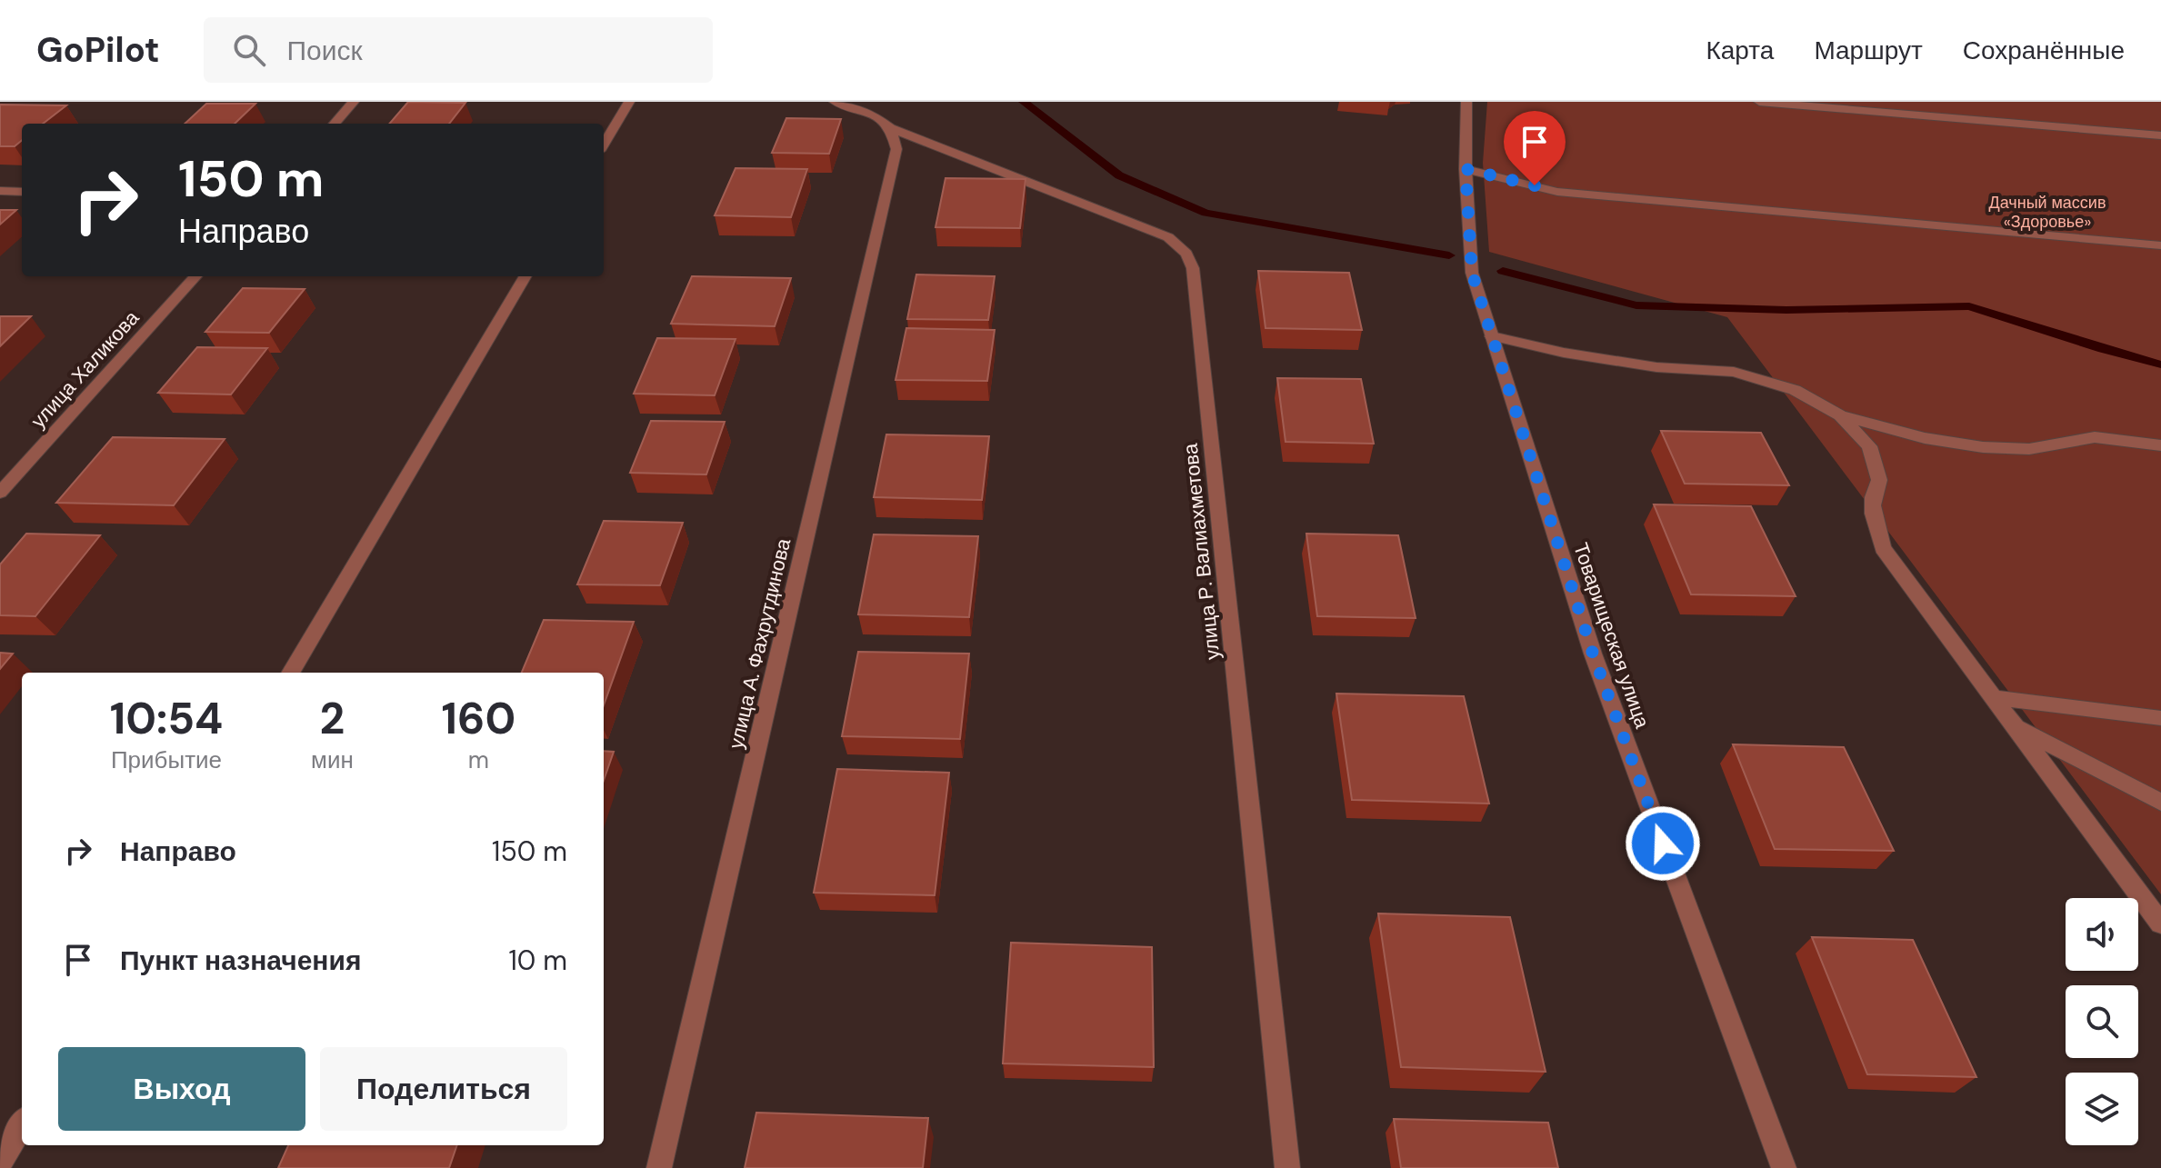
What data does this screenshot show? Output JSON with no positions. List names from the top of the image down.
{
  "streets": {
    "street": [
      "улица Халикова",
      "улица Р. Валиахметова",
      "Товарищеская улица",
      "улица А. Фахрутдинова"
    ]
  },
  "crossings": [
    ["улица Р. Валиахметова", "улица А. Фахрутдинова"]
  ],
  "parks": ["Дачный массив «Здоровье»"],
  "page": {
    "header": "GoPilot",
    "search": "Поиск",
    "nav": ["Карта", "Маршрут", "Сохранённые"],
    "turn": ["150 m", "Направо"],
    "eta": [
      "10:54",
      "Прибытие",
      "2",
      "мин",
      "160",
      "m"
    ],
    "list": [
      {
        "name": "Направо",
        "value": "150 m"
      },
      {
        "name": "Пункт назначения",
        "value": "10 m"
      }
    ],
    "buttons": ["Выход", "Поделиться"]
  }
}
